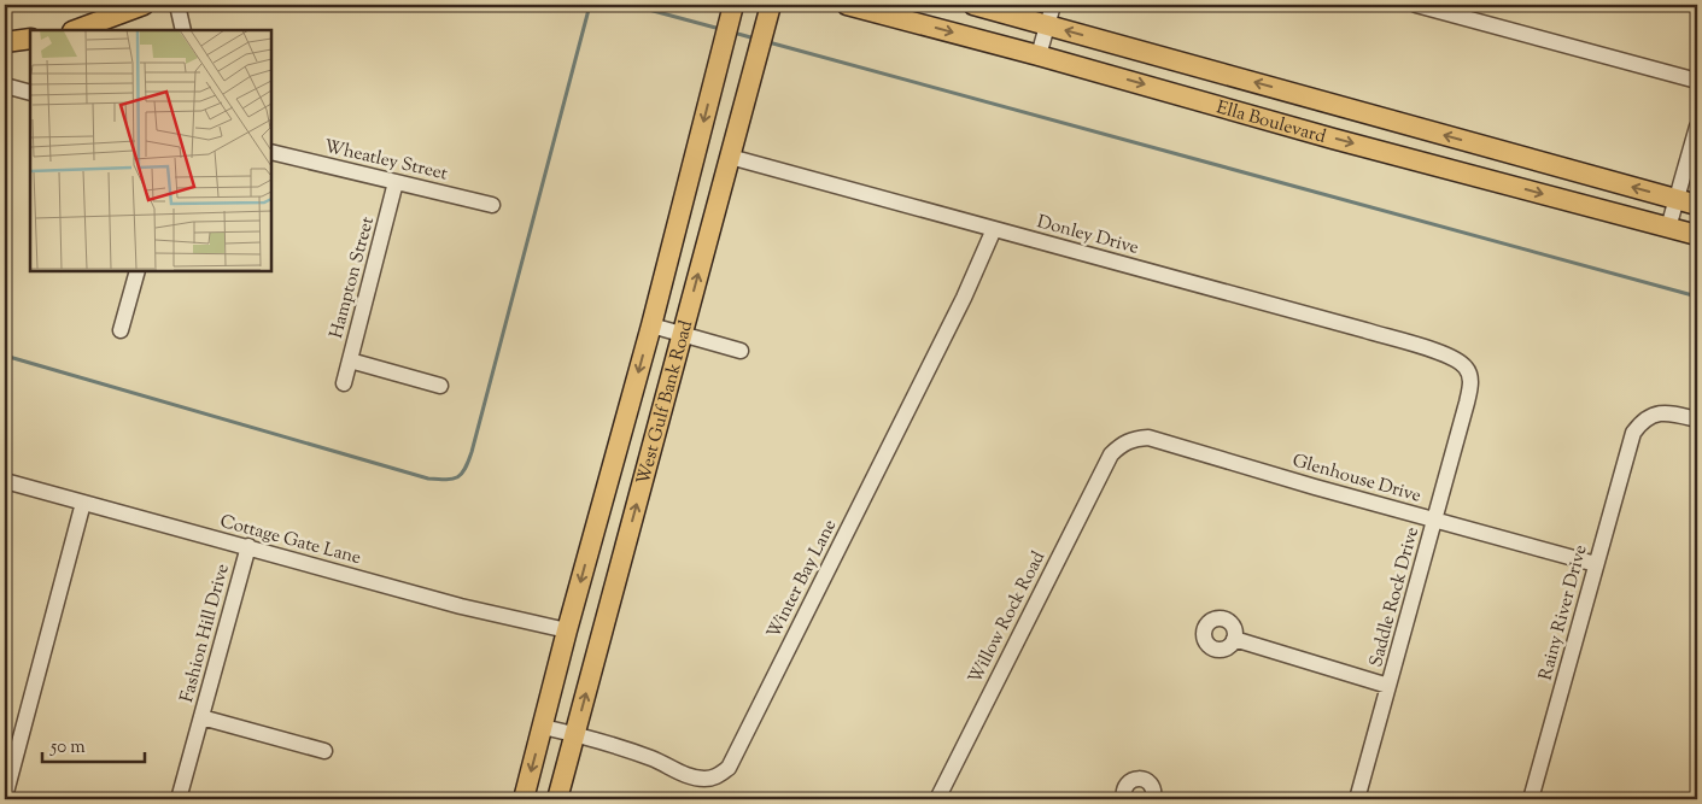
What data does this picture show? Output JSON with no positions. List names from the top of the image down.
{
  "streets": {
    "main road": ["Ella Boulevard", "West Gulf Bank Road"],
    "street": [
      "Wheatley Street",
      "Donley Drive",
      "Hampton Street",
      "Glenhouse Drive",
      "Cottage Gate Lane",
      "Winter Bay Lane",
      "Saddle Rock Drive",
      "Rainy River Drive",
      "Willow Rock Road",
      "Fashion Hill Drive"
    ]
  },
  "crossings": [
    ["Wheatley Street", "Hampton Street"],
    ["Donley Drive", "West Gulf Bank Road"],
    ["Donley Drive", "Winter Bay Lane"],
    ["Donley Drive", "Saddle Rock Drive"],
    ["West Gulf Bank Road", "Cottage Gate Lane"],
    ["West Gulf Bank Road", "Winter Bay Lane"],
    ["Glenhouse Drive", "Saddle Rock Drive"],
    ["Glenhouse Drive", "Rainy River Drive"],
    ["Glenhouse Drive", "Willow Rock Road"],
    ["Cottage Gate Lane", "Fashion Hill Drive"]
  ],
  "scale_bar": "50 m"
}
